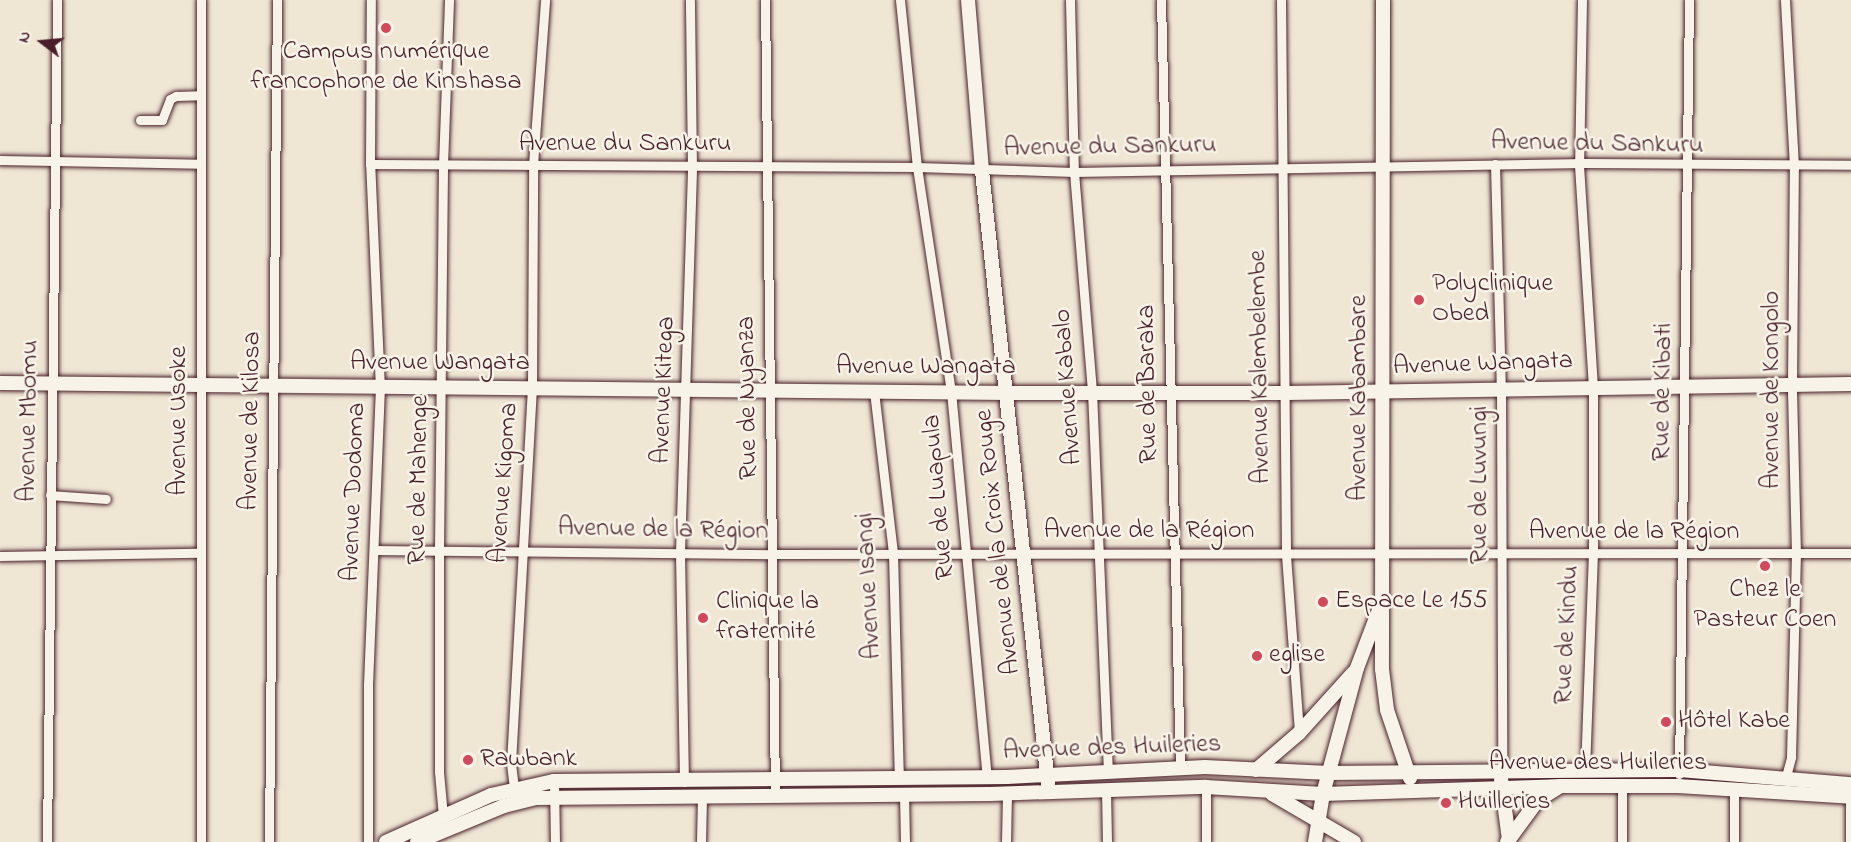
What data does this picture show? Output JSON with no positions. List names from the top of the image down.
{
  "streets": {
    "main road": [
      "Avenue Wangata",
      "Avenue Kabambare",
      "Avenue de la Croix Rouge",
      "Avenue des Huileries"
    ],
    "street": [
      "Avenue du Sankuru",
      "Avenue Kalembelembe",
      "Rue de Baraka",
      "Avenue Kabalo",
      "Avenue Kitega",
      "Avenue de Kongolo",
      "Rue de Kibati",
      "Rue de Nyanza",
      "Avenue Mbomu",
      "Avenue Usoke",
      "Avenue de Kilosa",
      "Rue de Mahenge",
      "Avenue Kigoma",
      "Rue de Luvungi",
      "Avenue Dodoma",
      "Rue de Luapula",
      "Avenue de la Région",
      "Avenue Isangi",
      "Rue de Kindu"
    ]
  },
  "crossings": [
    ["Avenue du Sankuru", "Avenue Kalembelembe"],
    ["Avenue du Sankuru", "Rue de Baraka"],
    ["Avenue du Sankuru", "Avenue Kabalo"],
    ["Avenue du Sankuru", "Avenue Kitega"],
    ["Avenue du Sankuru", "Avenue de Kongolo"],
    ["Avenue du Sankuru", "Rue de Kibati"],
    ["Avenue du Sankuru", "Rue de Nyanza"],
    ["Avenue du Sankuru", "Avenue Kabambare"],
    ["Avenue du Sankuru", "Rue de Mahenge"],
    ["Avenue du Sankuru", "Avenue Kigoma"],
    ["Avenue du Sankuru", "Rue de Luvungi"],
    ["Avenue du Sankuru", "Avenue Dodoma"],
    ["Avenue du Sankuru", "Rue de Luapula"],
    ["Avenue du Sankuru", "Avenue de la Croix Rouge"],
    ["Avenue du Sankuru", "Rue de Kindu"],
    ["Avenue Wangata", "Avenue Kalembelembe"],
    ["Avenue Wangata", "Rue de Baraka"],
    ["Avenue Wangata", "Avenue Kabalo"],
    ["Avenue Wangata", "Avenue Kitega"],
    ["Avenue Wangata", "Avenue de Kongolo"],
    ["Avenue Wangata", "Rue de Kibati"],
    ["Avenue Wangata", "Rue de Nyanza"],
    ["Avenue Wangata", "Avenue Kabambare"],
    ["Avenue Wangata", "Avenue Mbomu"],
    ["Avenue Wangata", "Avenue Usoke"],
    ["Avenue Wangata", "Avenue de Kilosa"],
    ["Avenue Wangata", "Rue de Mahenge"],
    ["Avenue Wangata", "Avenue Kigoma"],
    ["Avenue Wangata", "Rue de Luvungi"],
    ["Avenue Wangata", "Avenue Dodoma"],
    ["Avenue Wangata", "Rue de Luapula"],
    ["Avenue Wangata", "Avenue de la Croix Rouge"],
    ["Avenue Wangata", "Avenue Isangi"],
    ["Avenue Wangata", "Rue de Kindu"],
    ["Avenue Kalembelembe", "Avenue de la Région"],
    ["Rue de Baraka", "Avenue de la Région"],
    ["Rue de Baraka", "Avenue des Huileries"],
    ["Avenue Kabalo", "Avenue de la Région"],
    ["Avenue Kabalo", "Avenue des Huileries"],
    ["Avenue Kitega", "Avenue de la Région"],
    ["Avenue Kitega", "Avenue des Huileries"],
    ["Avenue de Kongolo", "Avenue de la Région"],
    ["Avenue de Kongolo", "Avenue des Huileries"],
    ["Rue de Kibati", "Avenue de la Région"],
    ["Rue de Kibati", "Avenue des Huileries"],
    ["Rue de Nyanza", "Avenue de la Région"],
    ["Rue de Nyanza", "Avenue des Huileries"],
    ["Avenue Kabambare", "Avenue de la Région"],
    ["Avenue Kabambare", "Avenue des Huileries"],
    ["Rue de Mahenge", "Avenue de la Région"],
    ["Rue de Mahenge", "Avenue des Huileries"],
    ["Avenue Kigoma", "Avenue de la Région"],
    ["Avenue Kigoma", "Avenue des Huileries"],
    ["Rue de Luvungi", "Avenue de la Région"],
    ["Rue de Luvungi", "Avenue des Huileries"],
    ["Avenue Dodoma", "Avenue de la Région"],
    ["Rue de Luapula", "Avenue de la Région"],
    ["Rue de Luapula", "Avenue des Huileries"],
    ["Avenue de la Région", "Avenue de la Croix Rouge"],
    ["Avenue de la Région", "Avenue Isangi"],
    ["Avenue de la Région", "Rue de Kindu"],
    ["Avenue de la Croix Rouge", "Avenue des Huileries"],
    ["Avenue Isangi", "Avenue des Huileries"],
    ["Rue de Kindu", "Avenue des Huileries"]
  ],
  "places": [
    "Campus numérique francophone de Kinshasa",
    "Polyclinique Obed",
    "Chez le Pasteur Coen",
    "Espace Le 155",
    "Clinique la fraternité",
    "eglise",
    "Hôtel Kabe",
    "Rawbank",
    "Huilleries"
  ],
  "north": "left"
}
